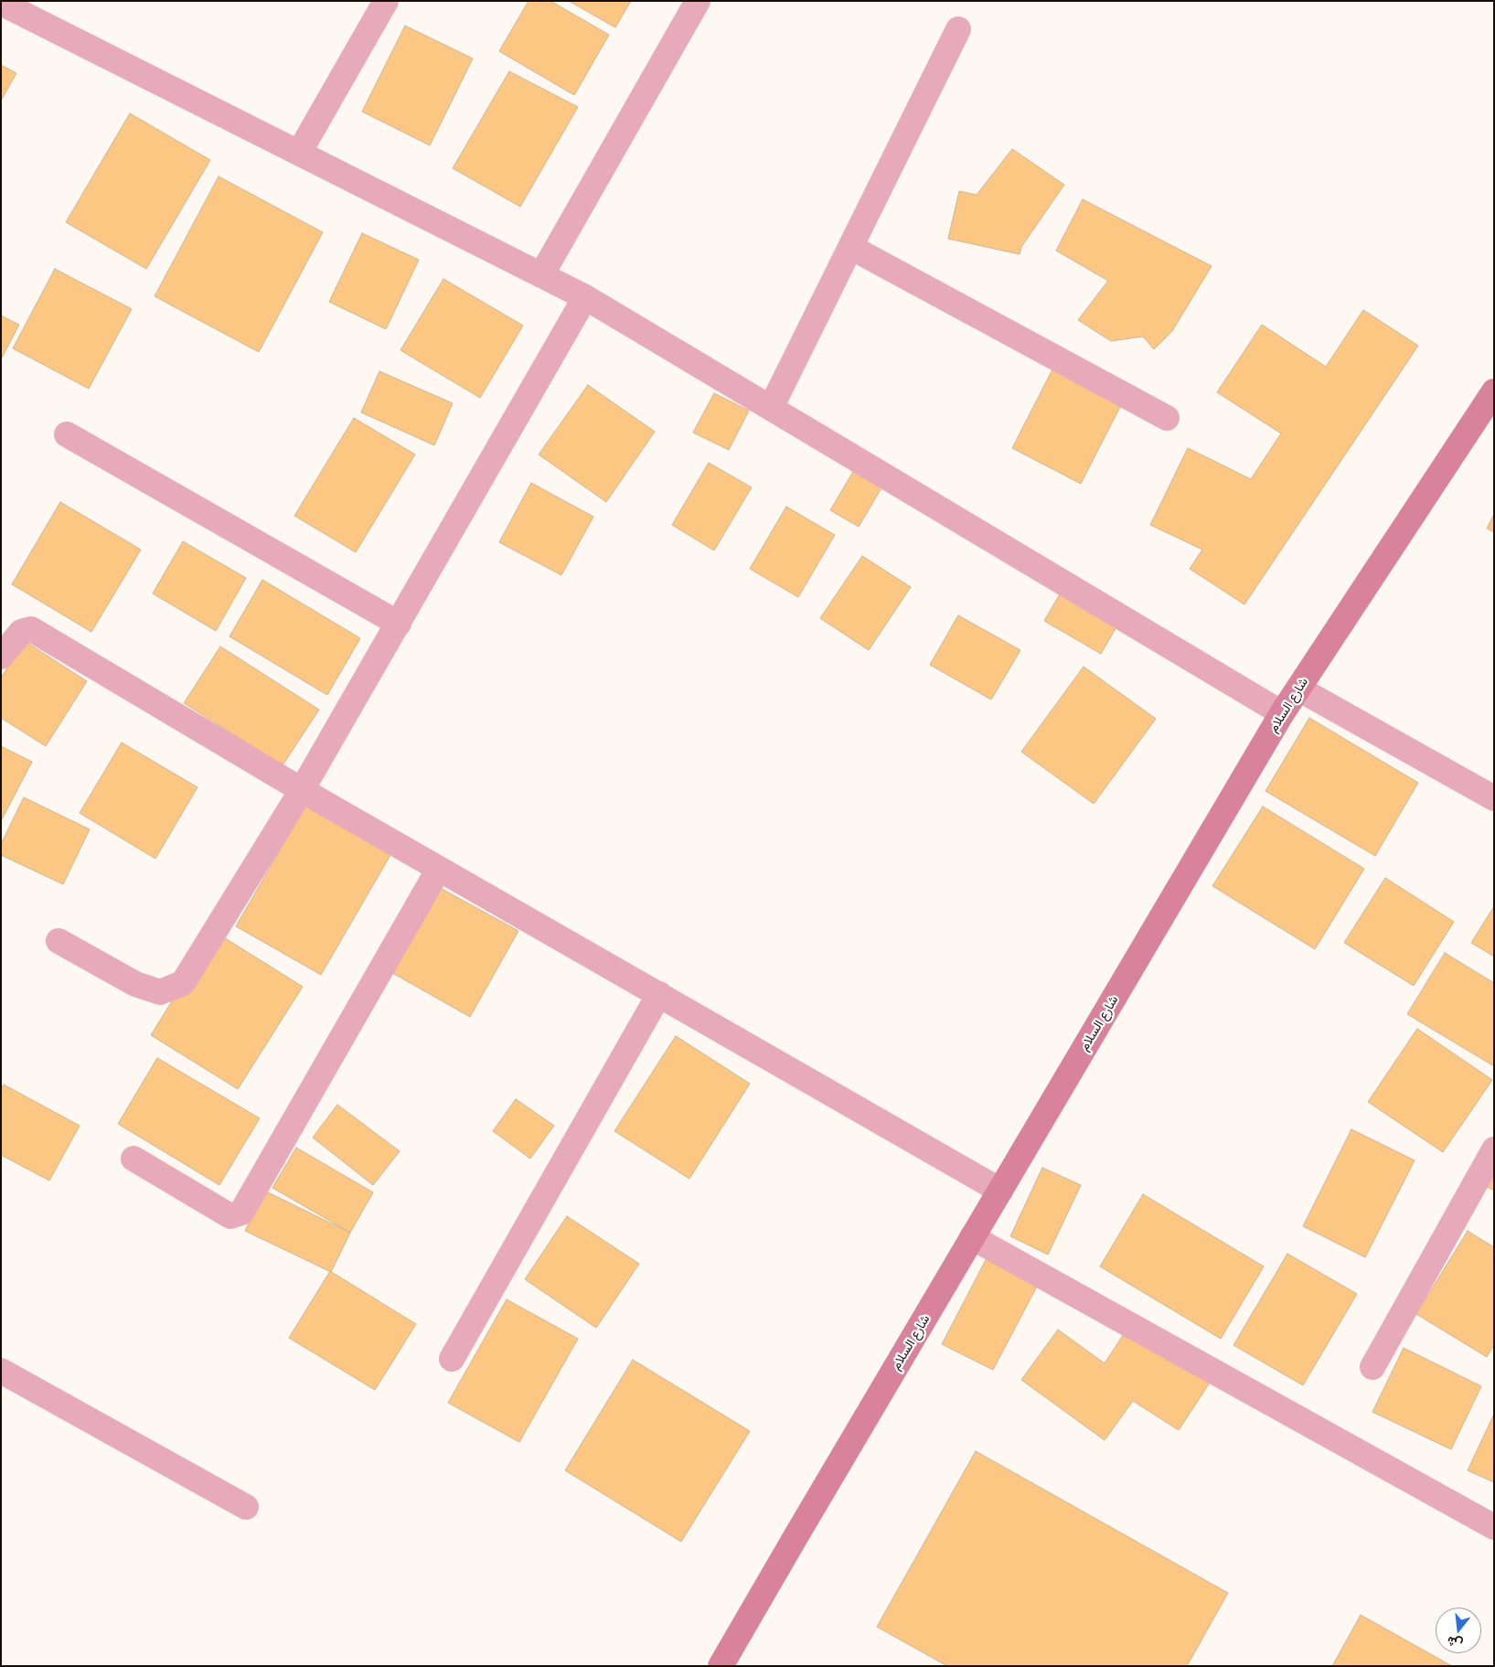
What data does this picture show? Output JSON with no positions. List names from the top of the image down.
{
  "streets": {
    "main road": ["شارع السلام"]
  },
  "north": "bottom"
}
